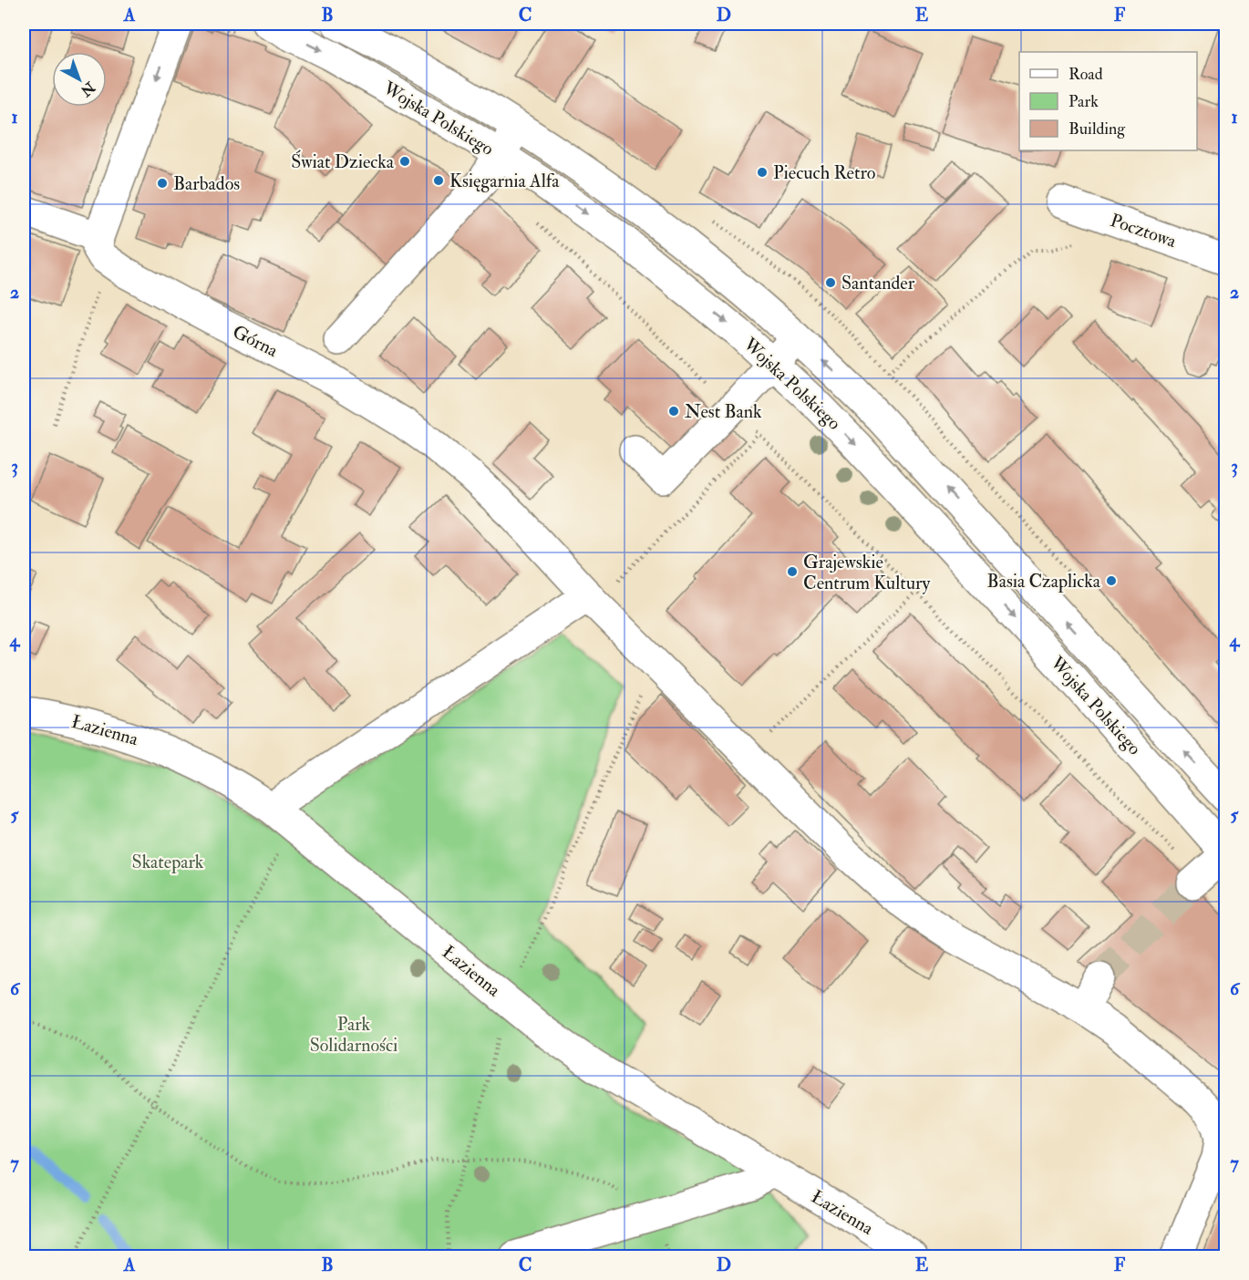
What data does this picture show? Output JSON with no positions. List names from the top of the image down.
{
  "streets": {
    "street": [
      "Wojska Polskiego",
      "Pocztowa",
      "Górna",
      "Łazienna"
    ]
  },
  "parks": ["Skatepark", "Park Solidarności"],
  "places": [
    "Świat Dziecka",
    "Piecuch Retro",
    "Księgarnia Alfa",
    "Barbados",
    "Santander",
    "Nest Bank",
    "Grajewskie Centrum Kultury",
    "Basia Czaplicka"
  ],
  "legend": ["Road", "Park", "Building"],
  "north": "bottom right",
  "grid": {
    "columns": [
      "A",
      "B",
      "C",
      "D",
      "E",
      "F"
    ],
    "rows": [
      "1",
      "2",
      "3",
      "4",
      "5",
      "6",
      "7"
    ]
  }
}
